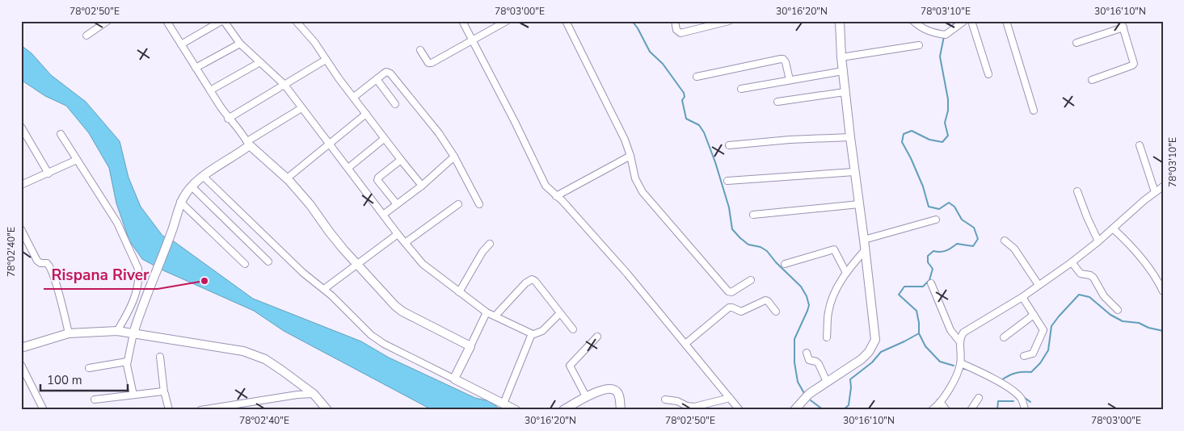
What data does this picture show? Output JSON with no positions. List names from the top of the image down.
{
  "places": ["Rispana River"],
  "scale_bar": "100 m",
  "coordinates": [
    "78°02'50\"E",
    "78°03'00\"E",
    "30°16'20\"N",
    "78°03'10\"E",
    "30°16'10\"N",
    "78°02'40\"E"
  ]
}
